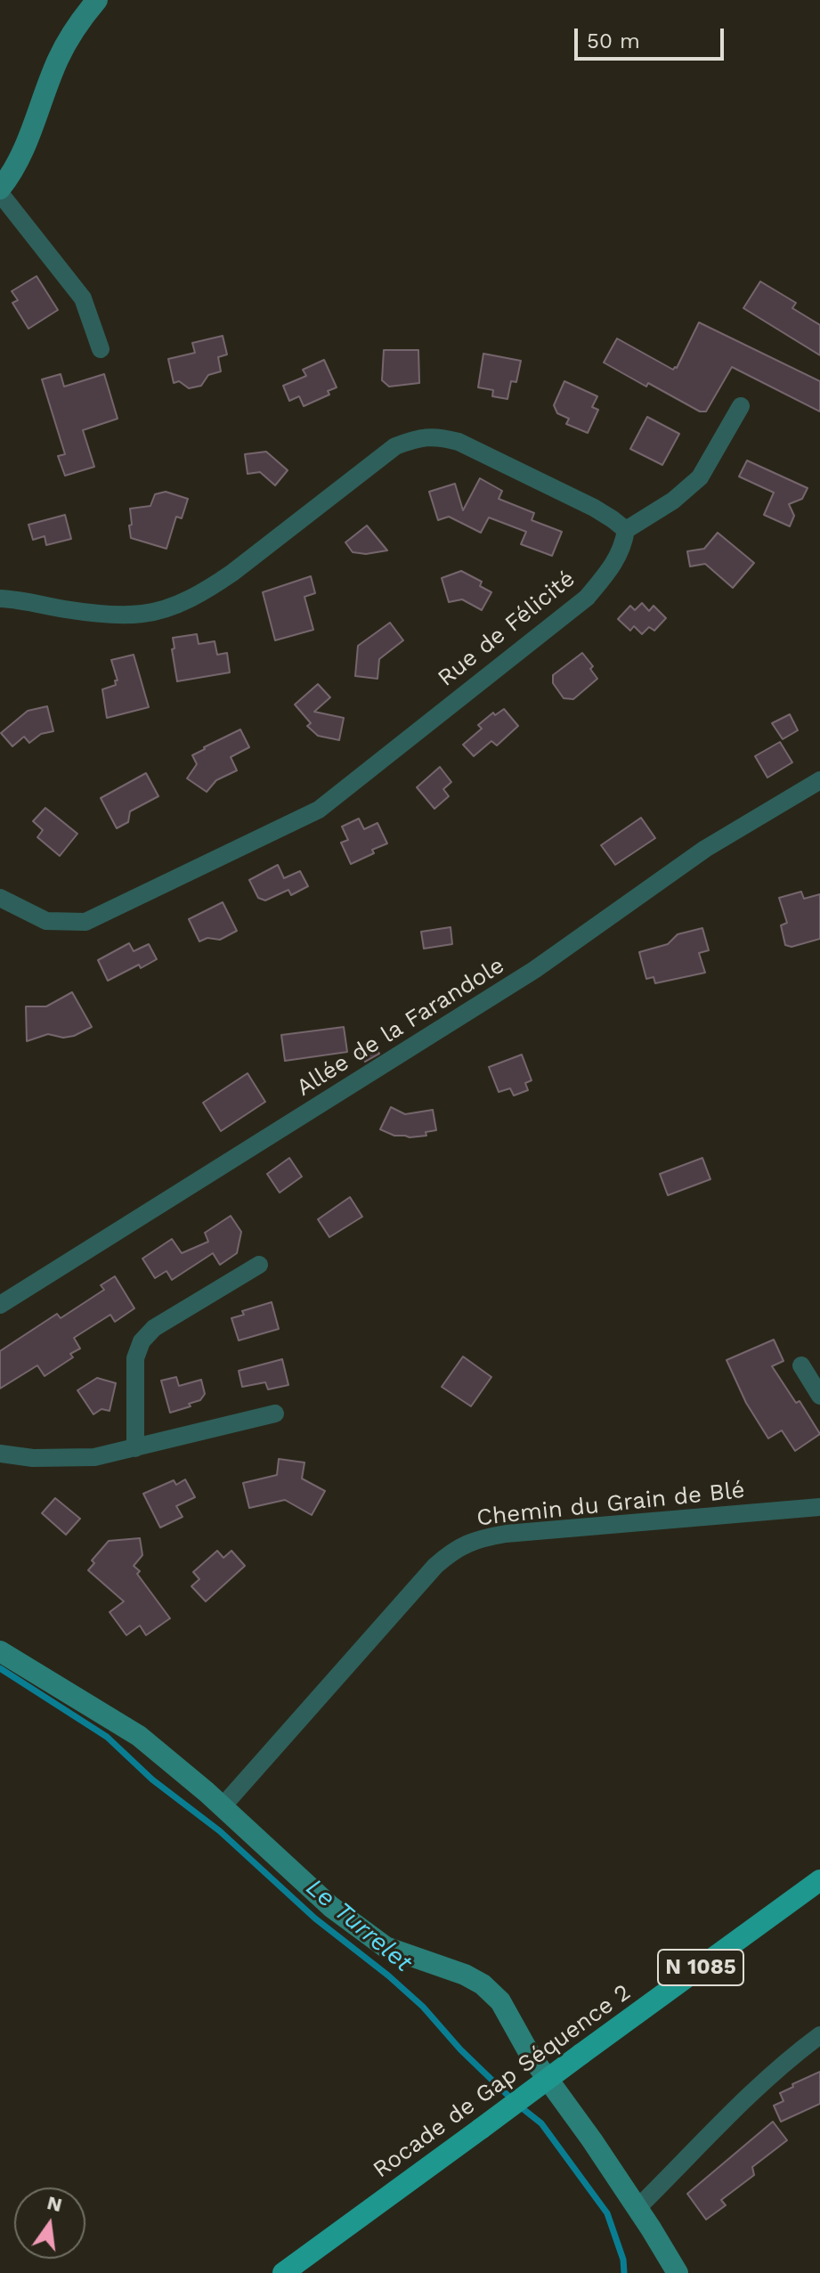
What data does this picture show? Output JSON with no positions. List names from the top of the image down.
{
  "streets": {
    "main road": ["N 1085", "Rocade de Gap Séquence 2"],
    "street": ["Rue de Félicité", "Allée de la Farandole", "Chemin du Grain de Blé"]
  },
  "water": ["Le Turrelet"],
  "scale_bar": "50 m",
  "north": "top"
}
